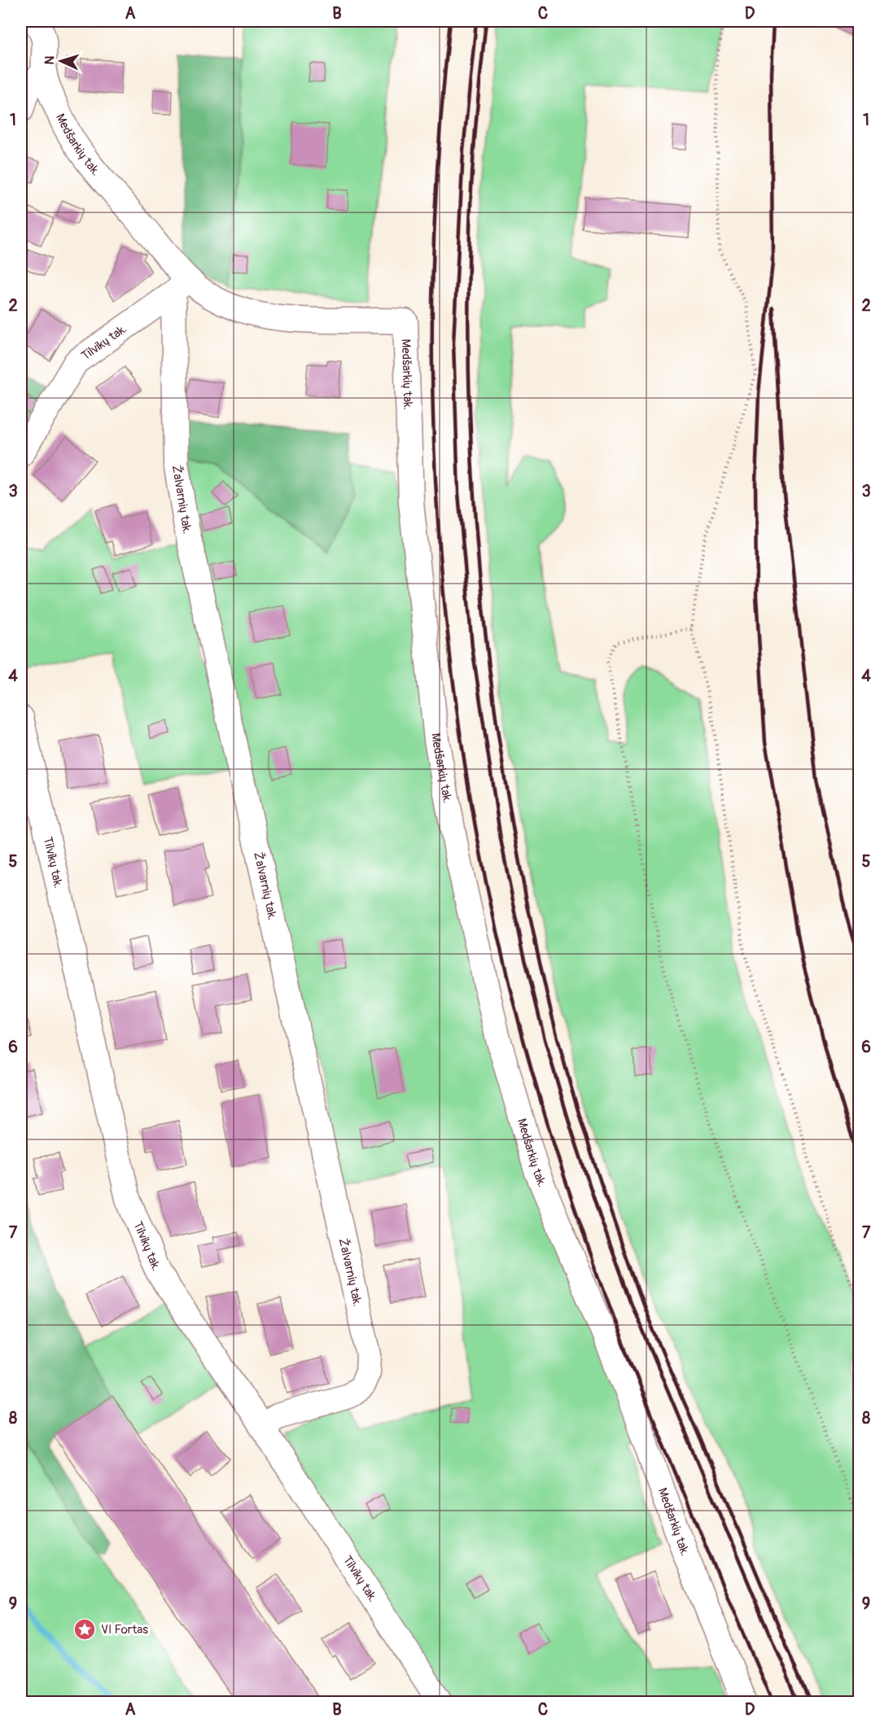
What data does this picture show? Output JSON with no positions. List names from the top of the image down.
{
  "streets": {
    "street": ["Medšarkių tak.", "Tilvikų tak.", "Žalvarnių tak."]
  },
  "crossings": [
    ["Medšarkių tak.", "Tilvikų tak."],
    ["Medšarkių tak.", "Žalvarnių tak."],
    ["Tilvikų tak.", "Žalvarnių tak."]
  ],
  "places": {
    "place": ["VI Fortas"]
  },
  "north": "left",
  "grid": {
    "columns": [
      "A",
      "B",
      "C",
      "D"
    ],
    "rows": [
      "1",
      "2",
      "3",
      "4",
      "5",
      "6",
      "7",
      "8",
      "9"
    ]
  }
}
